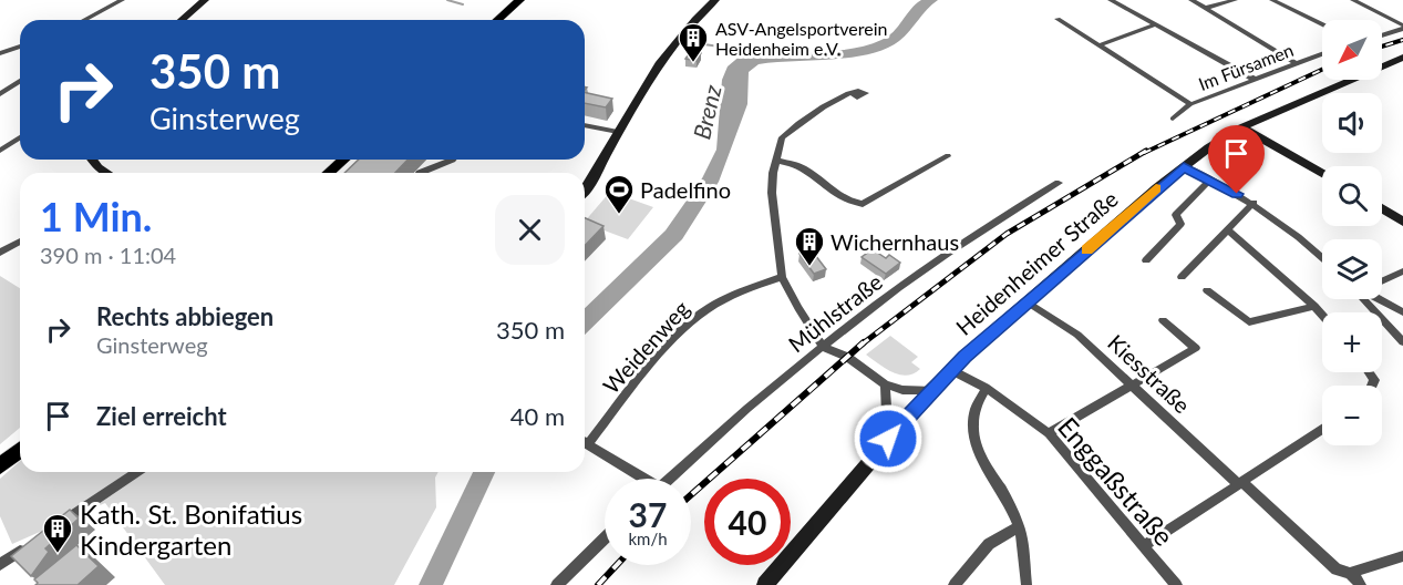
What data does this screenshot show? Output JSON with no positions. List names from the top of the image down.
{
  "streets": {
    "street": [
      "Im Fürsamen",
      "Heidenheimer Straße",
      "Mühlstraße",
      "Weidenweg",
      "Kiesstraße",
      "Enggaßstraße"
    ]
  },
  "crossings": [
    ["Heidenheimer Straße", "Kiesstraße"],
    ["Heidenheimer Straße", "Enggaßstraße"]
  ],
  "water": ["Brenz"],
  "places": {
    "building": ["ASV-Angelsportverein Heidenheim e.V.", "Wichernhaus", "Kath. St. Bonifatius Kindergarten"],
    "sports": ["Padelfino"]
  },
  "north": "bottom left",
  "page": {
    "map_buttons": ["+", "−"],
    "turn": ["350 m", "Ginsterweg"],
    "heading": ["1 Min.", "390 m · 11:04"],
    "list": [
      {
        "name": "Rechts abbiegen",
        "note": "Ginsterweg",
        "value": "350 m"
      },
      {
        "name": "Ziel erreicht",
        "value": "40 m"
      }
    ],
    "speed": "37 km/h",
    "limit": "40"
  }
}
